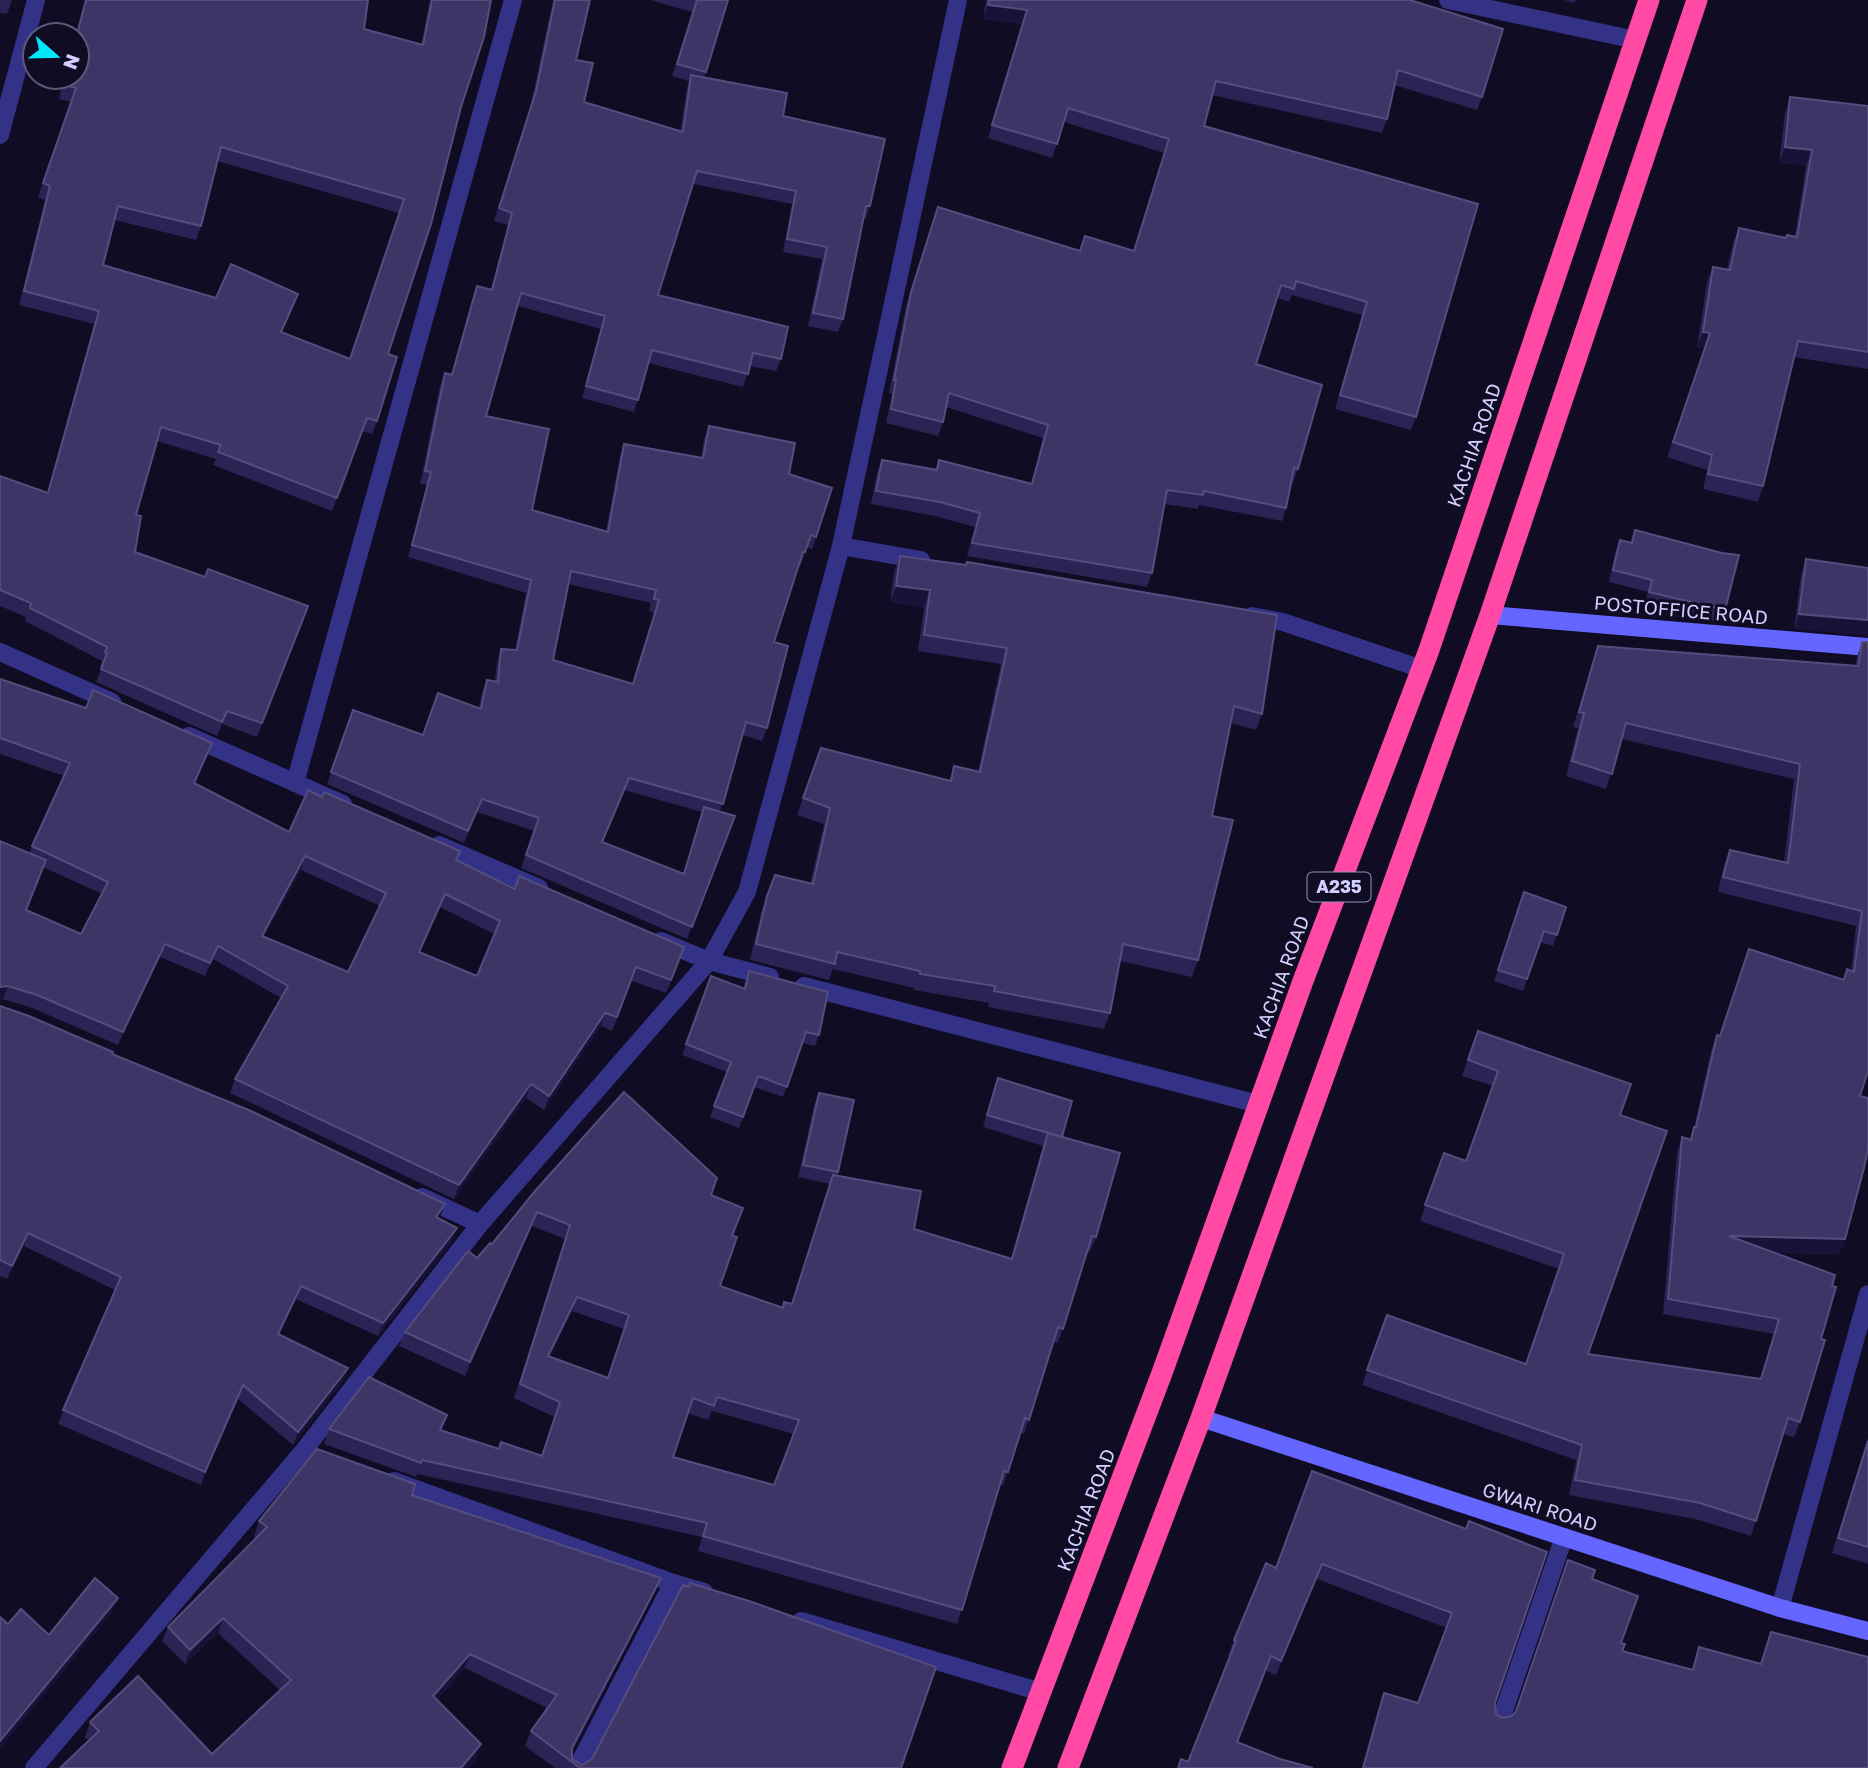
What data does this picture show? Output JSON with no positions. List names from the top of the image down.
{
  "streets": {
    "highway": ["KACHIA ROAD", "A235"],
    "street": ["POSTOFFICE ROAD", "GWARI ROAD"]
  },
  "crossings": [
    ["POSTOFFICE ROAD", "A235"],
    ["A235", "GWARI ROAD"]
  ],
  "north": "right"
}
